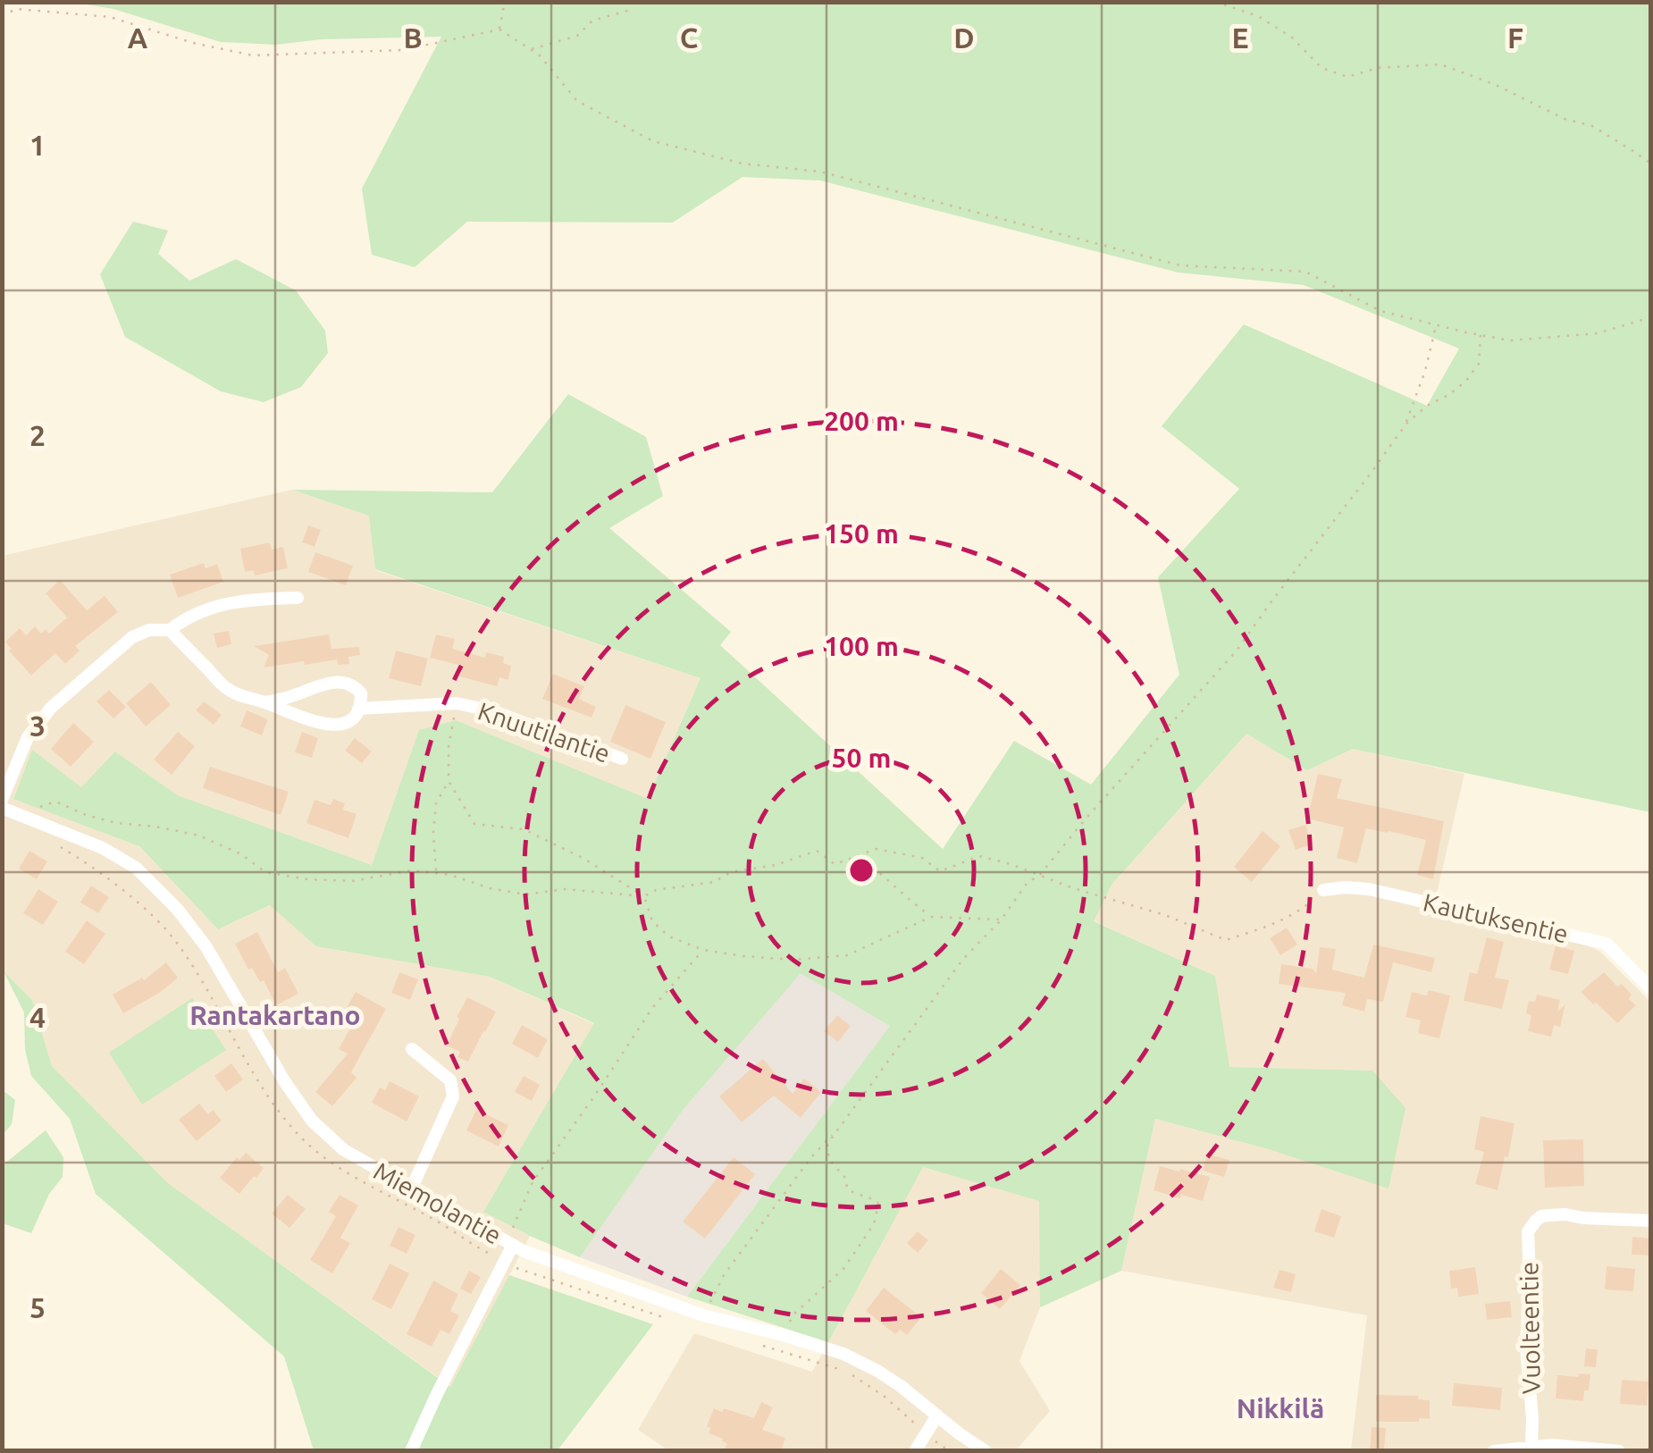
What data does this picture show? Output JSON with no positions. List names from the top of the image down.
{
  "streets": {
    "street": [
      "Knuutilantie",
      "Kautuksentie",
      "Miemolantie",
      "Vuolteentie"
    ]
  },
  "districts": ["Rantakartano", "Nikkilä"],
  "grid": {
    "columns": [
      "A",
      "B",
      "C",
      "D",
      "E",
      "F"
    ],
    "rows": [
      "1",
      "2",
      "3",
      "4",
      "5"
    ]
  },
  "rings": [
    "200 m",
    "150 m",
    "100 m",
    "50 m"
  ]
}
